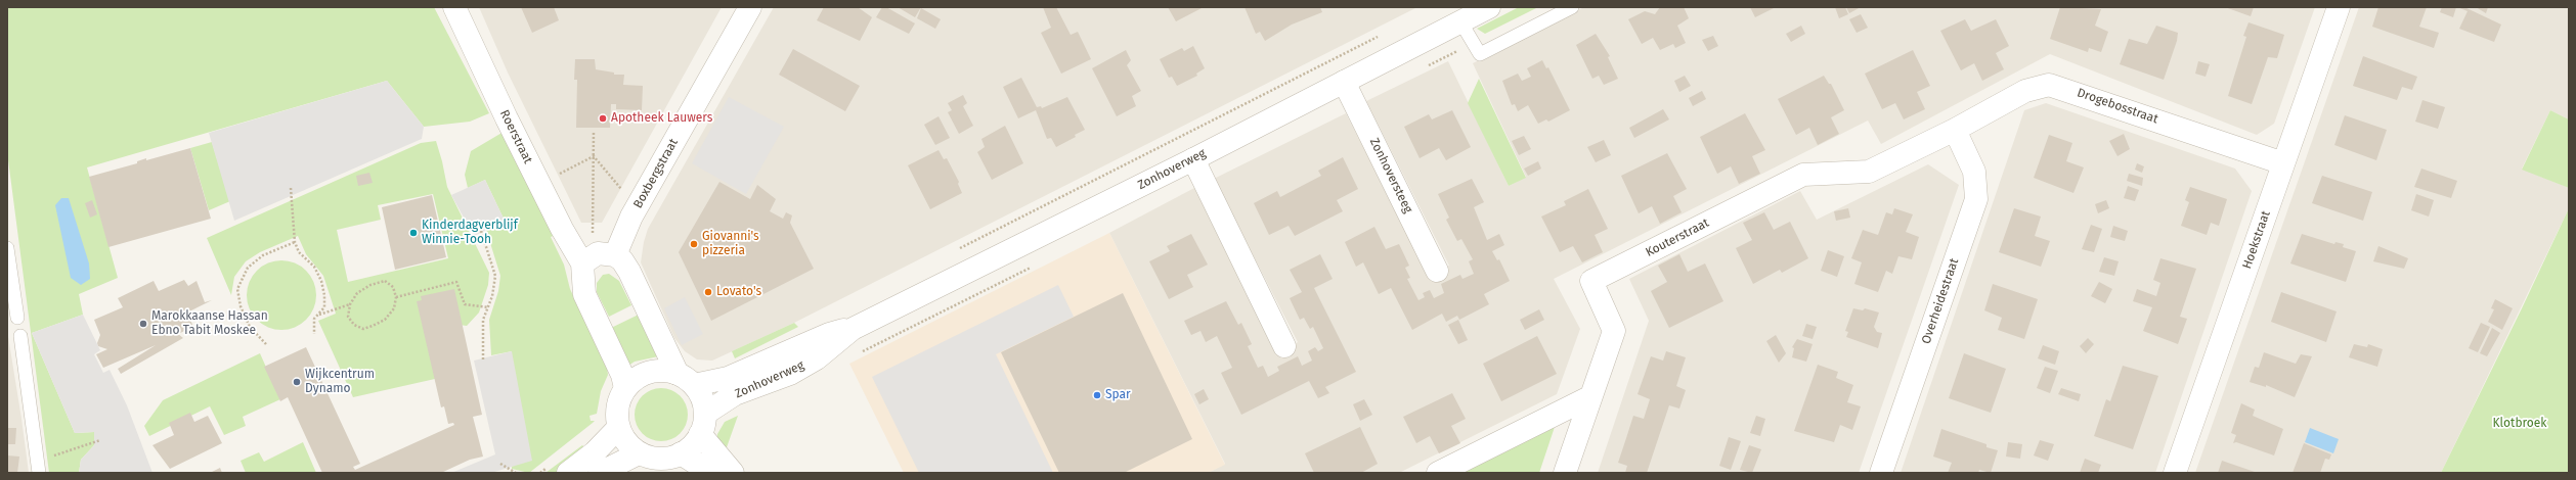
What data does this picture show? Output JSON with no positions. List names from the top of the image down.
{
  "streets": {
    "street": [
      "Drogebosstraat",
      "Roerstraat",
      "Zonhoverweg",
      "Boxbergstraat",
      "Zonhoversteeg",
      "Kouterstraat",
      "Hoekstraat",
      "Overheidestraat"
    ]
  },
  "crossings": [
    ["Drogebosstraat", "Kouterstraat"],
    ["Drogebosstraat", "Hoekstraat"],
    ["Drogebosstraat", "Overheidestraat"],
    ["Zonhoverweg", "Zonhoversteeg"],
    ["Kouterstraat", "Overheidestraat"]
  ],
  "parks": ["Klotbroek"],
  "places": [
    "Apotheek Lauwers",
    "Kinderdagverblijf Winnie-Tooh",
    "Giovanni's pizzeria",
    "Lovato's",
    "Marokkaanse Hassan Ebno Tabit Moskee",
    "Wijkcentrum Dynamo",
    "Spar"
  ]
}
